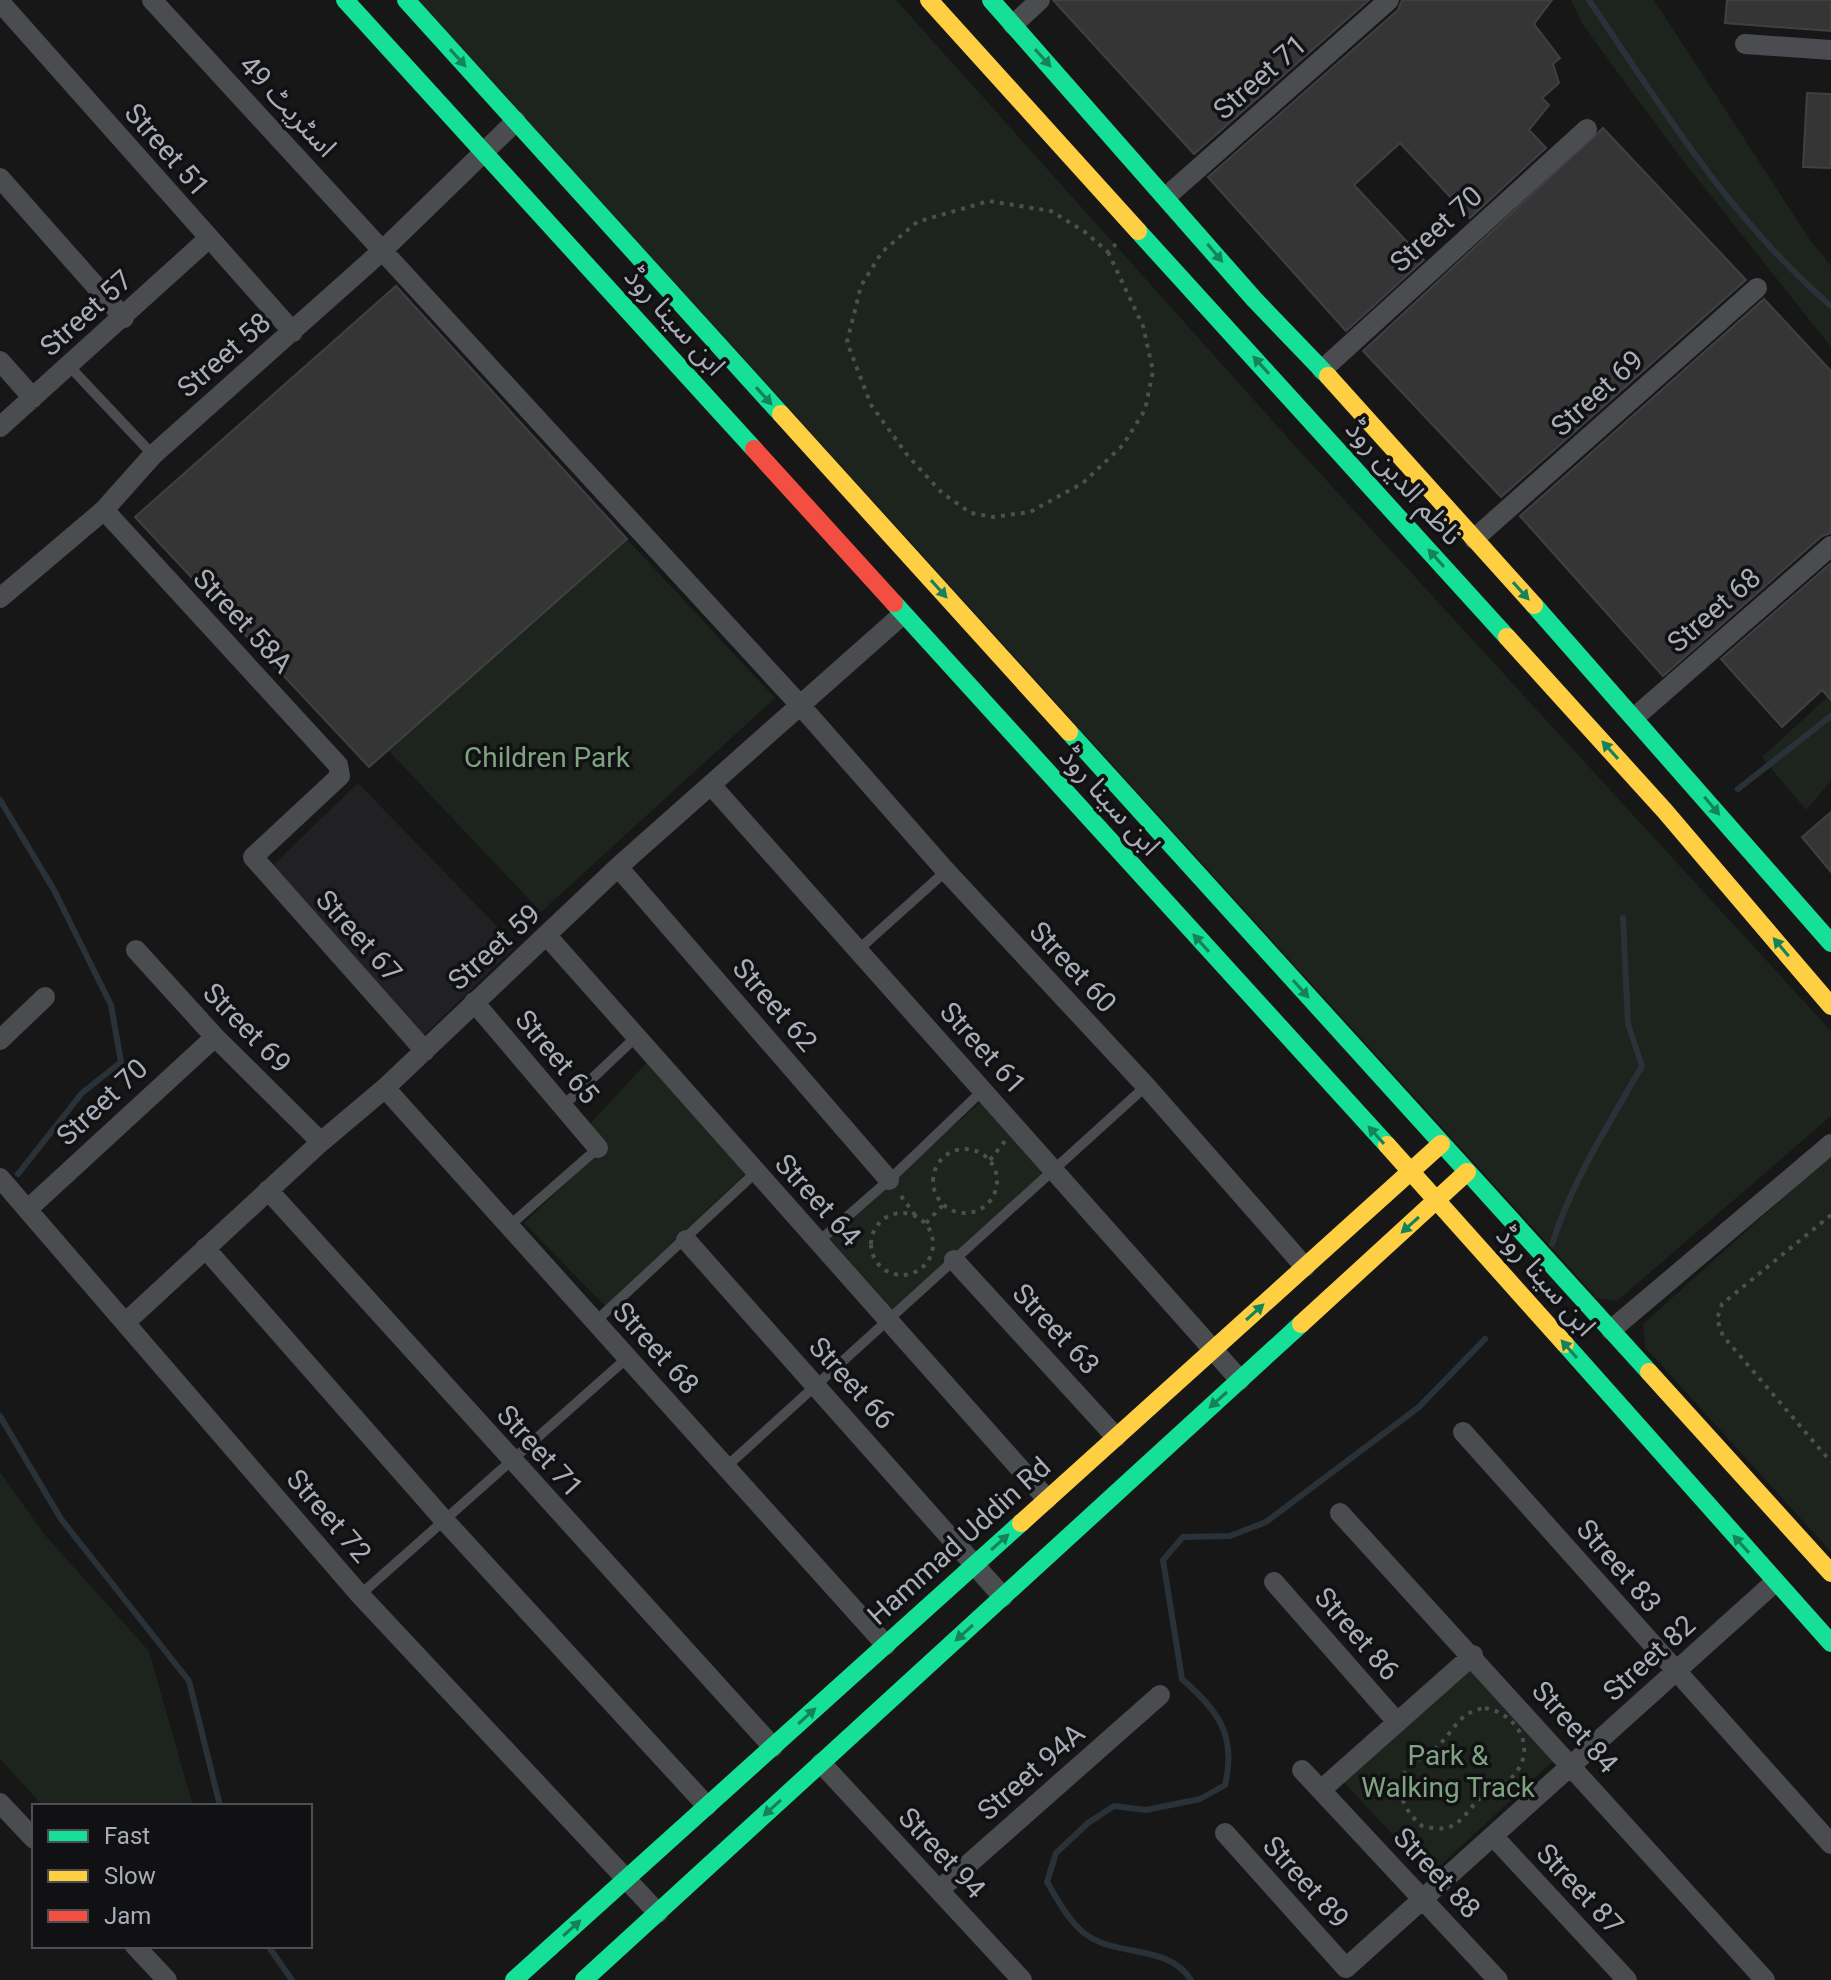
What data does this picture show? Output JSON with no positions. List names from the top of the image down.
{
  "streets": {
    "main road": ["ابن سینا روڈ", "ناظم الدین روڈ", "Hammad Uddin Rd"],
    "street": [
      "Street 71",
      "اسٹریٹ 49",
      "Street 51",
      "Street 70",
      "Street 57",
      "Street 58",
      "Street 69",
      "Street 68",
      "Street 58A",
      "Street 67",
      "Street 59",
      "Street 60",
      "Street 62",
      "Street 61",
      "Street 65",
      "Street 64",
      "Street 63",
      "Street 66",
      "Street 72",
      "Street 83",
      "Street 86",
      "Street 82",
      "Street 84",
      "Street 94A",
      "Street 94",
      "Street 88",
      "Street 89",
      "Street 87"
    ]
  },
  "crossings": [
    ["Street 71", "ناظم الدین روڈ"],
    ["Street 71", "Street 59"],
    ["Street 71", "Hammad Uddin Rd"],
    ["اسٹریٹ 49", "Street 58"],
    ["اسٹریٹ 49", "Street 59"],
    ["اسٹریٹ 49", "Street 60"],
    ["Street 51", "Street 57"],
    ["Street 51", "Street 58"],
    ["Street 70", "Street 69"],
    ["Street 70", "ناظم الدین روڈ"],
    ["Street 70", "Street 72"],
    ["ابن سینا روڈ", "Street 58"],
    ["ابن سینا روڈ", "Street 59"],
    ["ابن سینا روڈ", "Hammad Uddin Rd"],
    ["ابن سینا روڈ", "Street 82"],
    ["Street 58", "Street 58A"],
    ["Street 69", "ناظم الدین روڈ"],
    ["Street 69", "Street 59"],
    ["ناظم الدین روڈ", "Street 68"],
    ["Street 68", "Street 59"],
    ["Street 68", "Hammad Uddin Rd"],
    ["Street 58A", "Street 67"],
    ["Street 67", "Street 59"],
    ["Street 59", "Street 60"],
    ["Street 59", "Street 62"],
    ["Street 59", "Street 61"],
    ["Street 59", "Street 65"],
    ["Street 59", "Street 64"],
    ["Street 59", "Street 72"],
    ["Street 60", "Hammad Uddin Rd"],
    ["Street 61", "Hammad Uddin Rd"],
    ["Street 64", "Hammad Uddin Rd"],
    ["Street 63", "Hammad Uddin Rd"],
    ["Street 66", "Hammad Uddin Rd"],
    ["Street 72", "Hammad Uddin Rd"],
    ["Street 83", "Street 82"],
    ["Street 82", "Street 84"],
    ["Street 82", "Street 88"],
    ["Street 82", "Street 89"],
    ["Street 82", "Street 87"],
    ["Street 94A", "Street 94"]
  ],
  "parks": ["Children Park", "Park & Walking Track"],
  "legend": ["Fast", "Slow", "Jam"]
}
